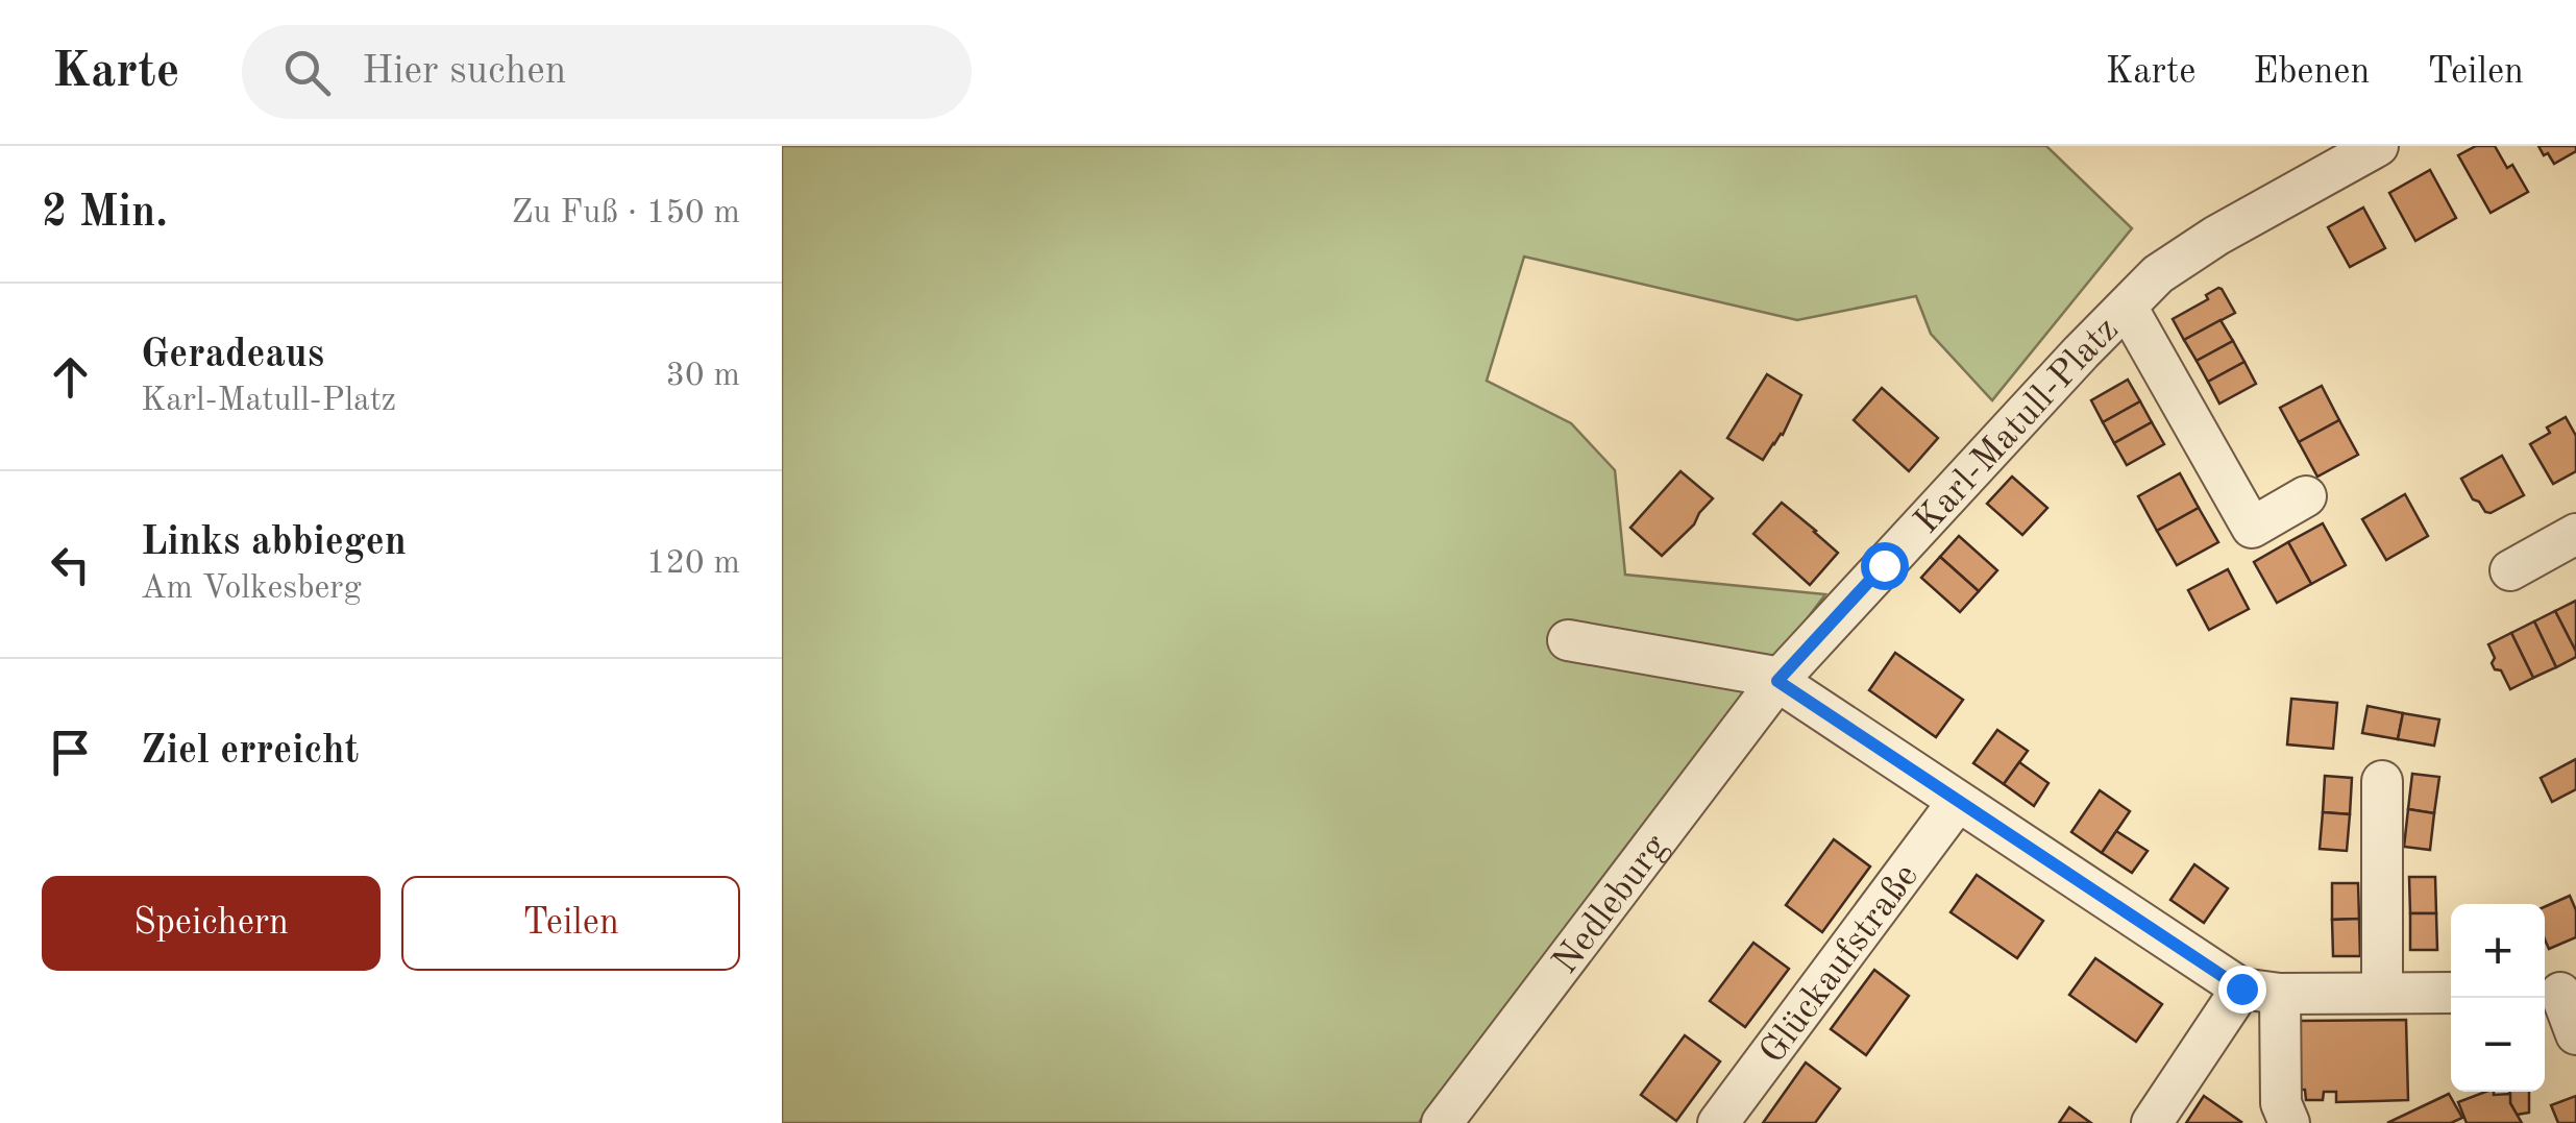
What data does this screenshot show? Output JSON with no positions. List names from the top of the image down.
{
  "streets": {
    "street": ["Karl-Matull-Platz", "Nedleburg", "Glückaufstraße"]
  },
  "crossings": [
    ["Karl-Matull-Platz", "Nedleburg"]
  ],
  "page": {
    "header": "Karte",
    "search": "Hier suchen",
    "nav": ["Karte", "Ebenen", "Teilen"],
    "heading": ["2 Min.", "Zu Fuß · 150 m"],
    "list": [
      ["Geradeaus", "Karl-Matull-Platz", "30 m"],
      ["Links abbiegen", "Am Volkesberg", "120 m"],
      "Ziel erreicht"
    ],
    "buttons": ["Speichern", "Teilen"],
    "map_buttons": ["+", "−"]
  }
}
